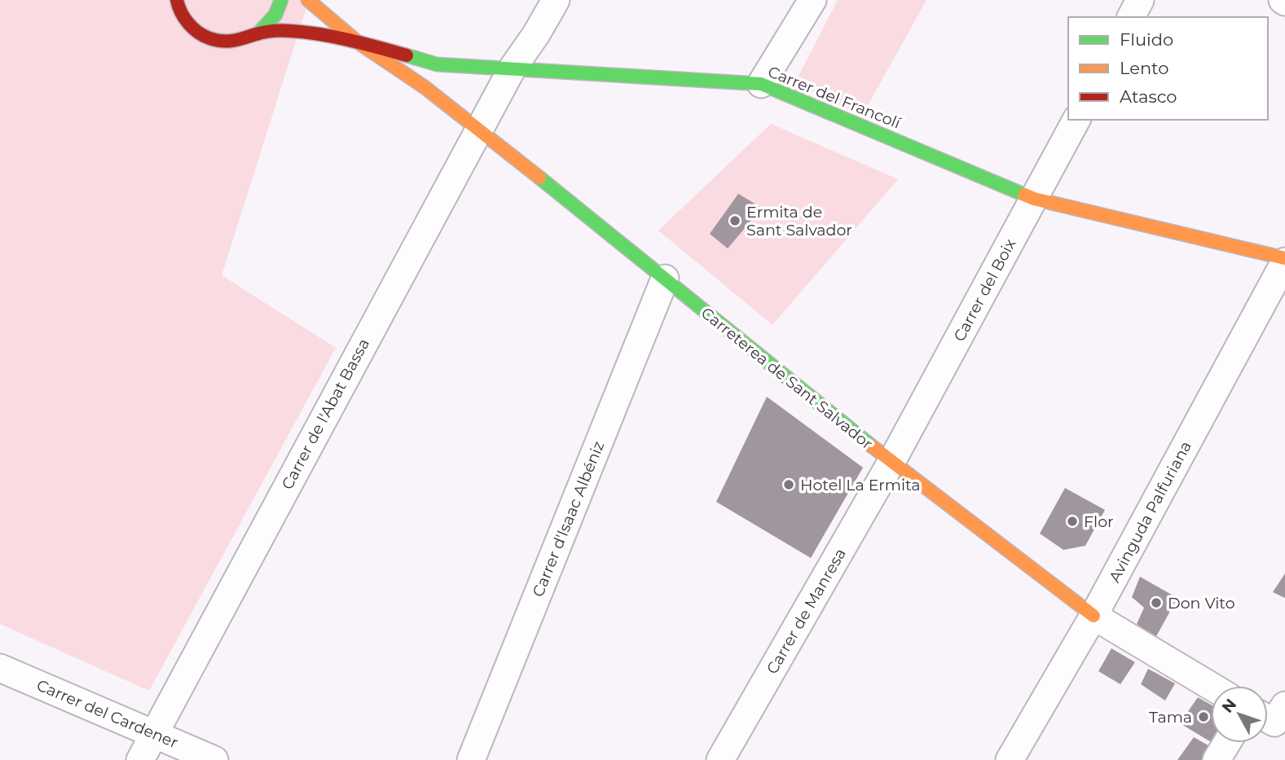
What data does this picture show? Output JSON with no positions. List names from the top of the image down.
{
  "streets": {
    "street": [
      "Carrer del Francolí",
      "Carrer del Boix",
      "Carreterea de Sant Salvador",
      "Carrer de l'Abat Bassa",
      "Avinguda Palfuriana",
      "Carrer d'Isaac Albéniz",
      "Carrer de Manresa",
      "Carrer del Cardener"
    ]
  },
  "crossings": [
    ["Carrer del Francolí", "Carrer del Boix"],
    ["Carrer del Francolí", "Carreterea de Sant Salvador"],
    ["Carrer del Francolí", "Carrer de l'Abat Bassa"],
    ["Carrer del Francolí", "Avinguda Palfuriana"],
    ["Carrer del Boix", "Carreterea de Sant Salvador"],
    ["Carrer del Boix", "Carrer de Manresa"],
    ["Carreterea de Sant Salvador", "Carrer de l'Abat Bassa"],
    ["Carreterea de Sant Salvador", "Avinguda Palfuriana"],
    ["Carreterea de Sant Salvador", "Carrer d'Isaac Albéniz"],
    ["Carreterea de Sant Salvador", "Carrer de Manresa"],
    ["Carrer de l'Abat Bassa", "Carrer del Cardener"]
  ],
  "places": [
    "Ermita de Sant Salvador",
    "Hotel La Ermita",
    "Flor",
    "Don Vito",
    "Tama"
  ],
  "legend": ["Fluido", "Lento", "Atasco"],
  "north": "top left"
}
